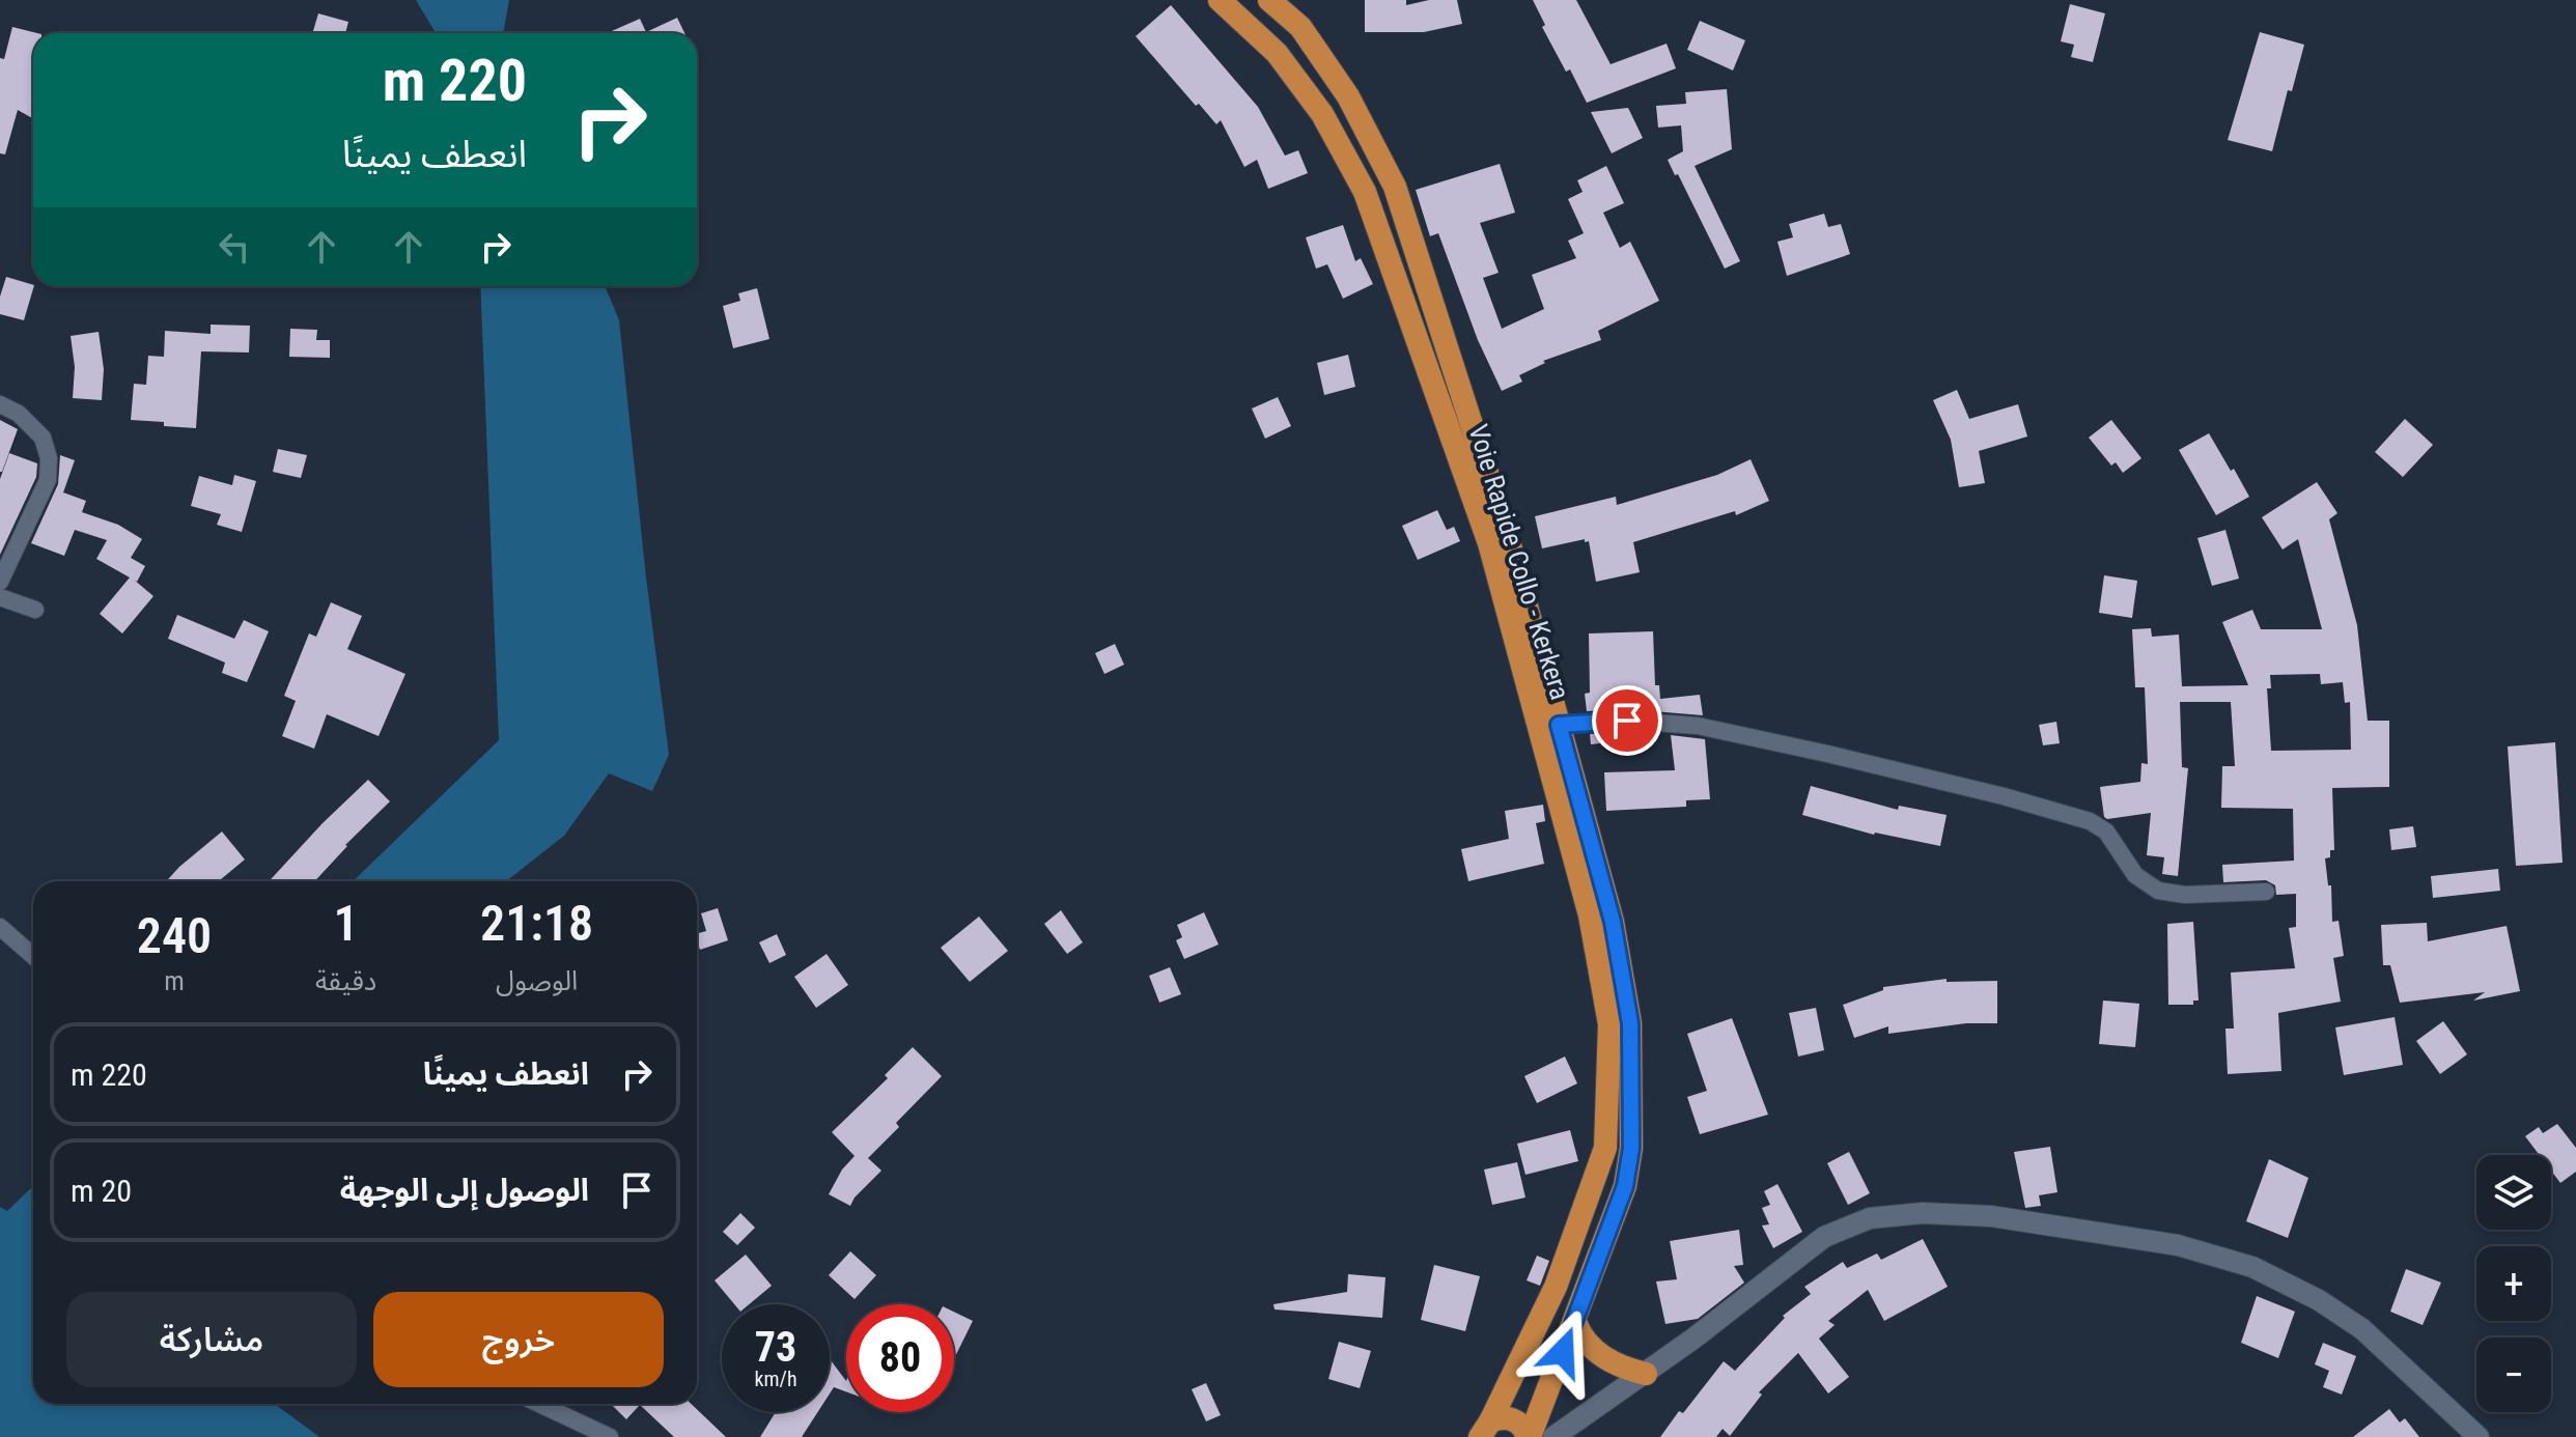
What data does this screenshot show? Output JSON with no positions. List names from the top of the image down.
{
  "streets": {
    "highway": ["Voie Rapide Collo - Kerkera"]
  },
  "page": {
    "turn": ["220 m", "انعطف يمينًا"],
    "eta": [
      "21:18",
      "الوصول",
      "1",
      "دقيقة",
      "240",
      "m"
    ],
    "list": [
      {
        "name": "انعطف يمينًا",
        "value": "220 m"
      },
      {
        "name": "الوصول إلى الوجهة",
        "value": "20 m"
      }
    ],
    "map_buttons": ["+", "−"],
    "buttons": ["خروج", "مشاركة"],
    "speed": "73 km/h",
    "limit": "80"
  }
}
